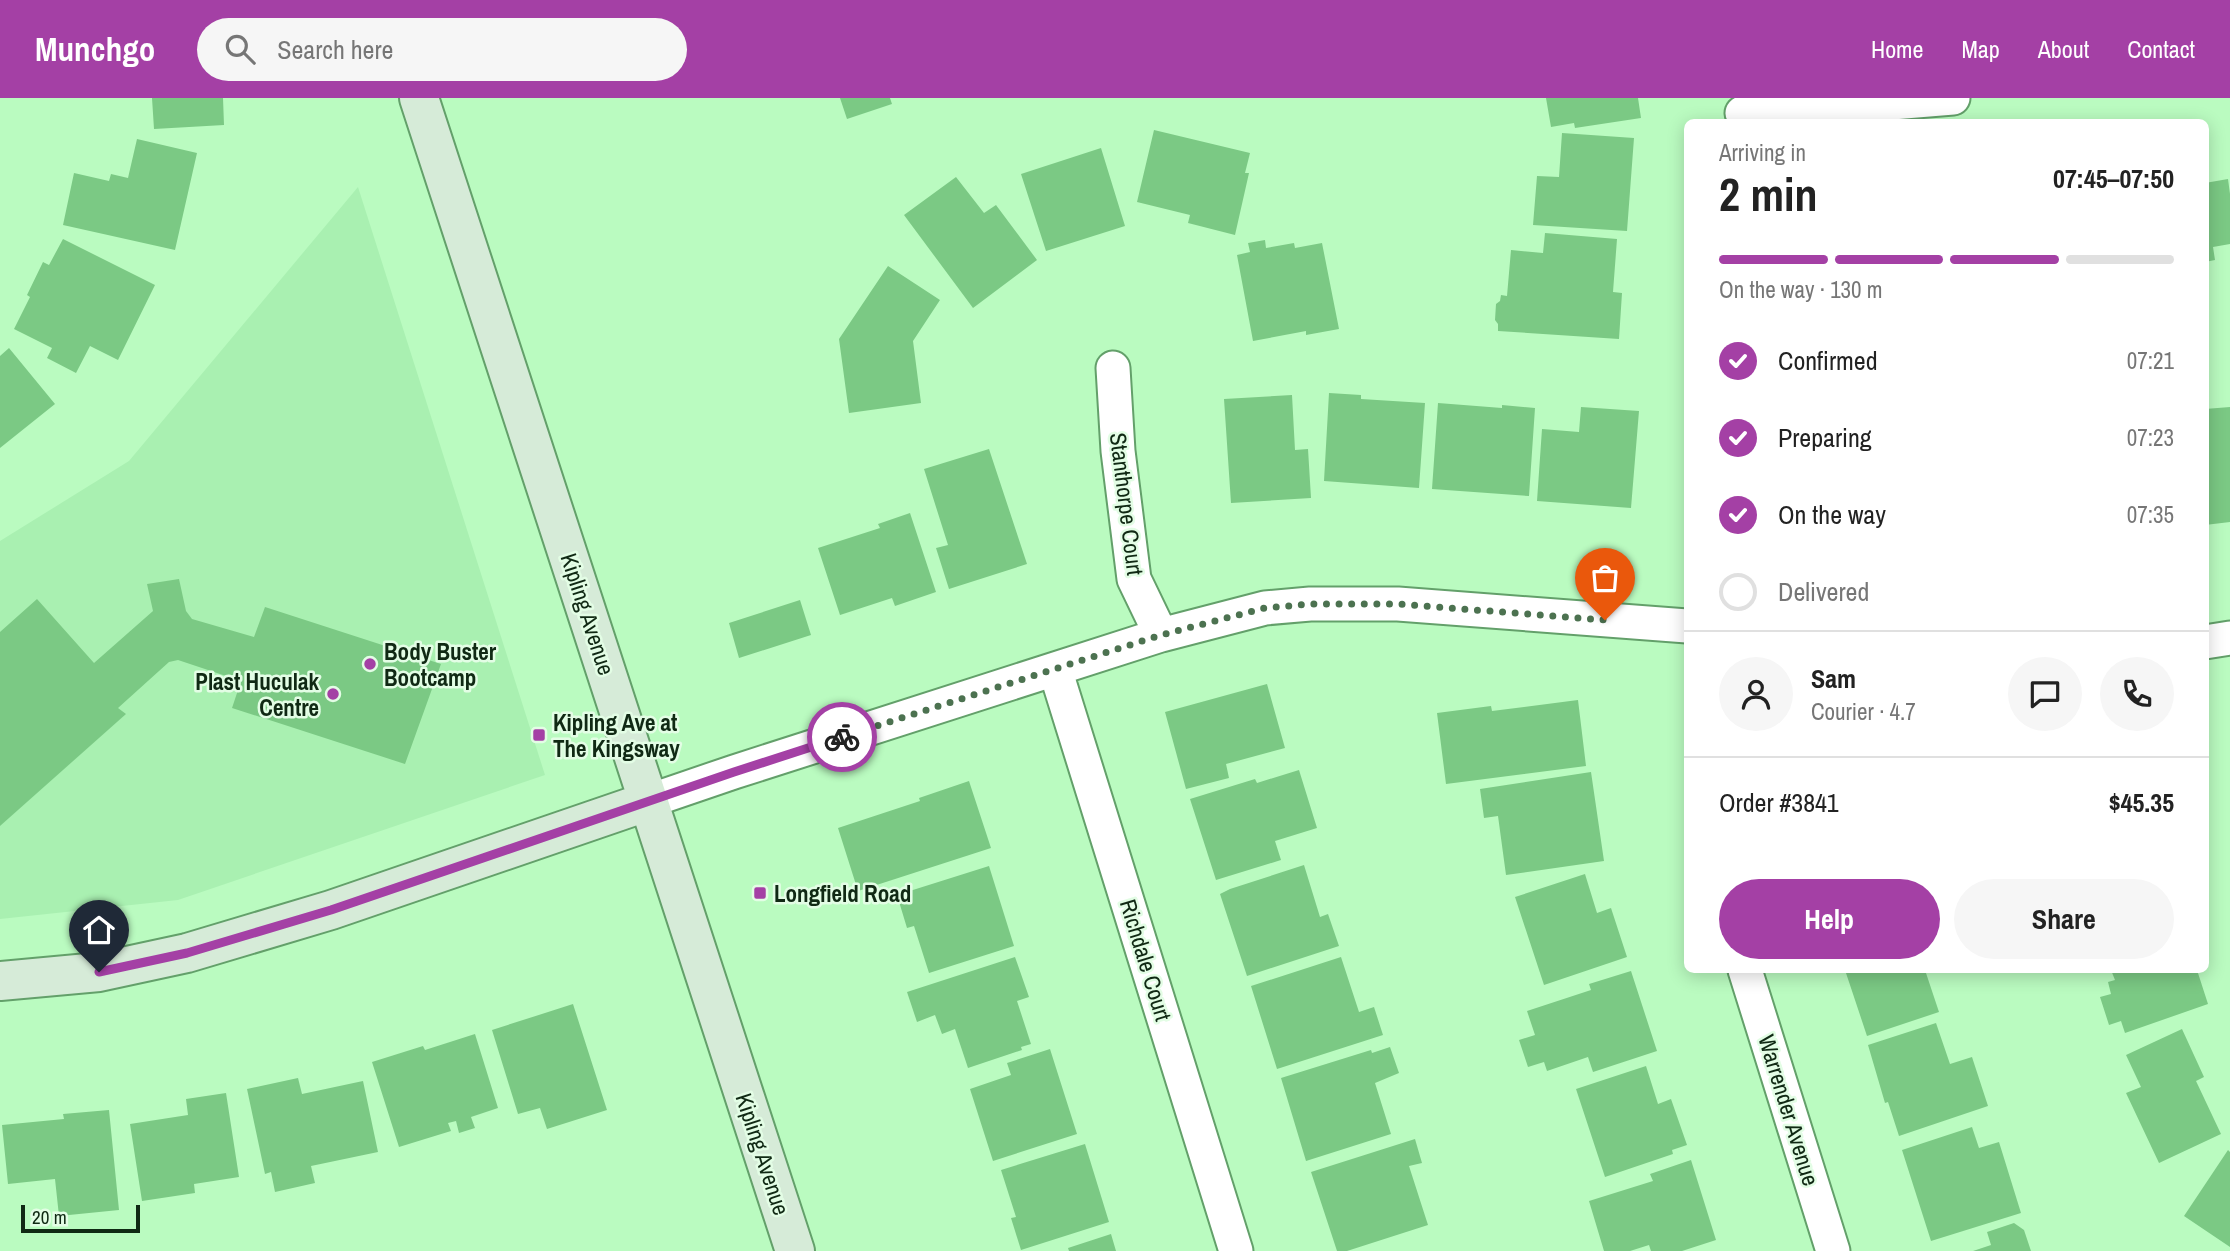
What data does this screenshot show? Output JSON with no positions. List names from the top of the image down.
{
  "streets": {
    "main road": ["Kipling Avenue"],
    "street": ["Stanthorpe Court", "Richdale Court", "Warrender Avenue"]
  },
  "places": {
    "other": ["Body Buster Bootcamp", "Plast Huculak Centre"],
    "transit": ["Kipling Ave at The Kingsway", "Longfield Road"]
  },
  "scale_bar": "20 m",
  "page": {
    "header": "Munchgo",
    "search": "Search here",
    "nav": [
      "Home",
      "Map",
      "About",
      "Contact"
    ],
    "heading": ["2 min", "Arriving in", "07:45–07:50"],
    "panel": [
      "Sam",
      "Courier · 4.7",
      "Order #3841",
      "$45.35"
    ],
    "bar": "On the way · 130 m",
    "list": [
      ["Confirmed", "07:21"],
      ["Preparing", "07:23"],
      ["On the way", "07:35"],
      "Delivered"
    ],
    "buttons": ["Help", "Share"],
    "scale": "20 m"
  }
}
